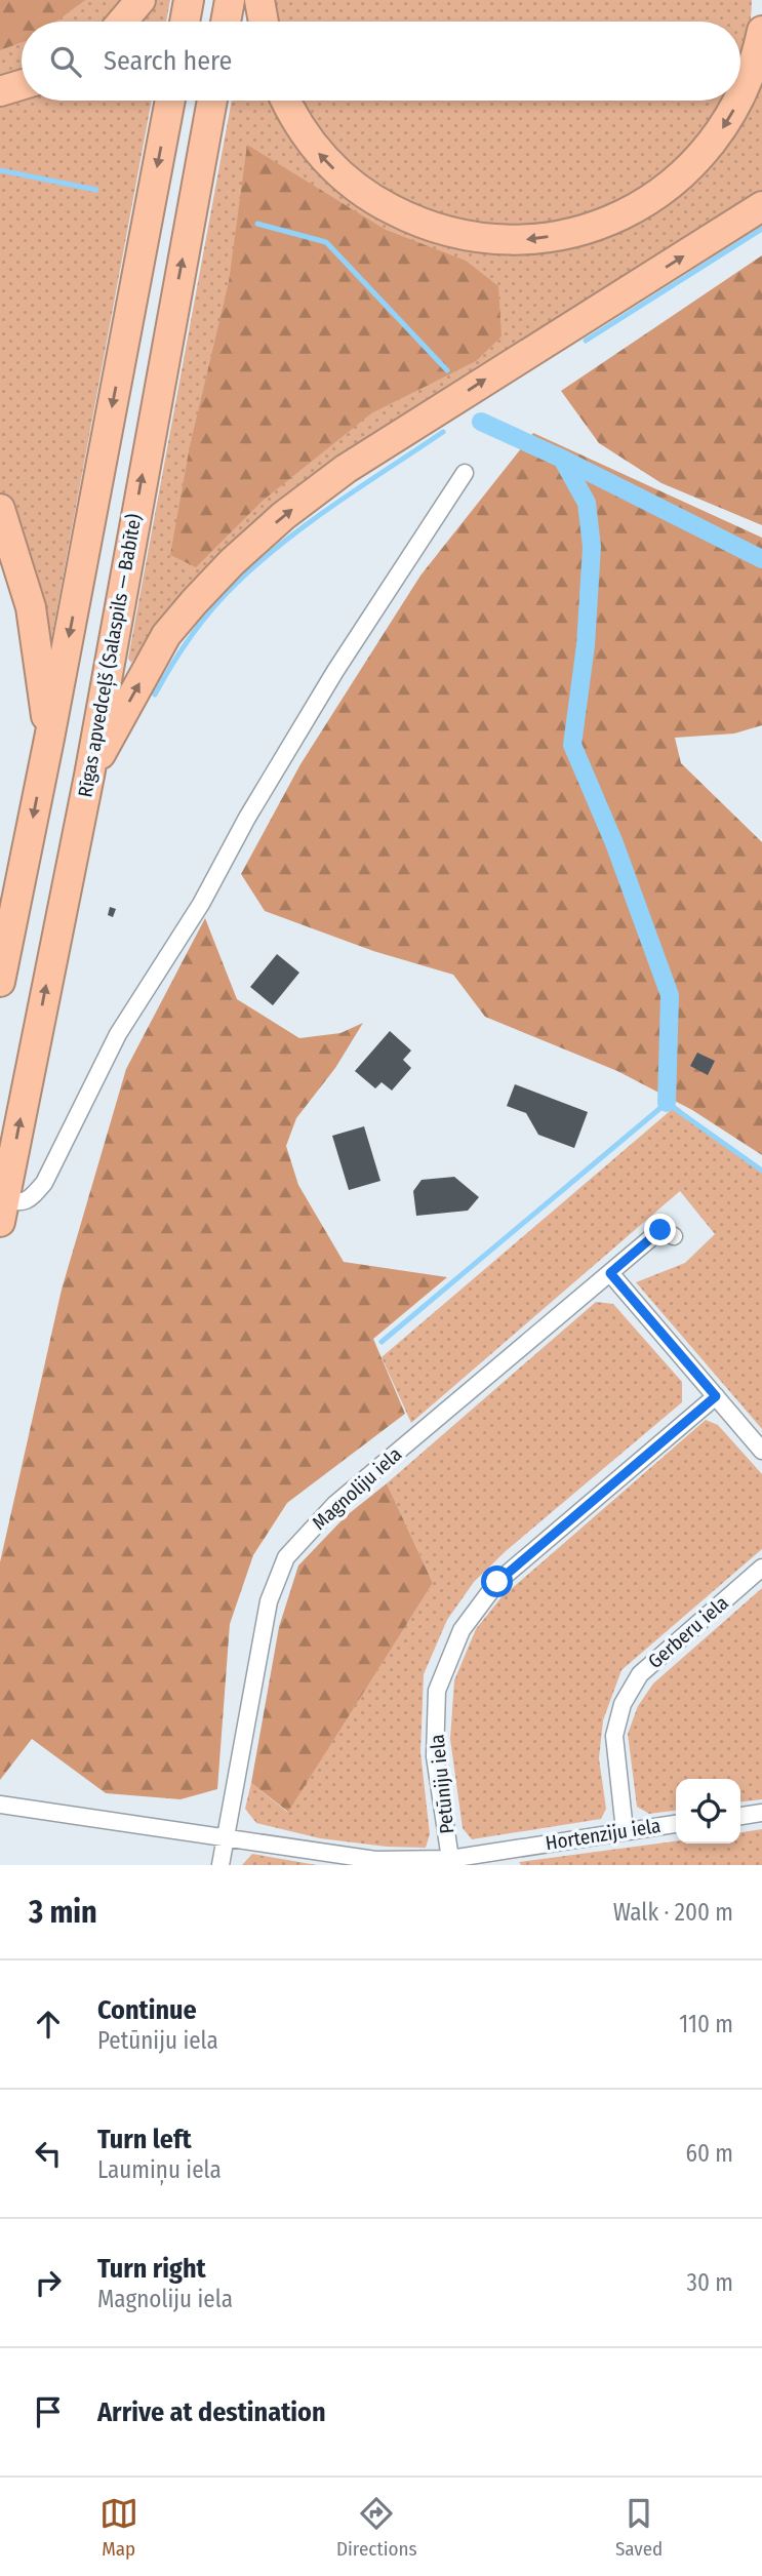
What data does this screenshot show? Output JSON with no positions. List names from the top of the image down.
{
  "streets": {
    "highway": ["Rīgas apvedceļš (Salaspils — Babīte)"],
    "street": [
      "Magnoliju iela",
      "Gerberu iela",
      "Petūniju iela",
      "Hortenziju iela"
    ]
  },
  "crossings": [
    ["Magnoliju iela", "Hortenziju iela"],
    ["Gerberu iela", "Hortenziju iela"],
    ["Petūniju iela", "Hortenziju iela"]
  ],
  "page": {
    "search": "Search here",
    "heading": ["3 min", "Walk · 200 m"],
    "list": [
      ["Continue", "Petūniju iela", "110 m"],
      ["Turn left", "Laumiņu iela", "60 m"],
      ["Turn right", "Magnoliju iela", "30 m"],
      "Arrive at destination"
    ],
    "nav": ["Map", "Directions", "Saved"]
  }
}
